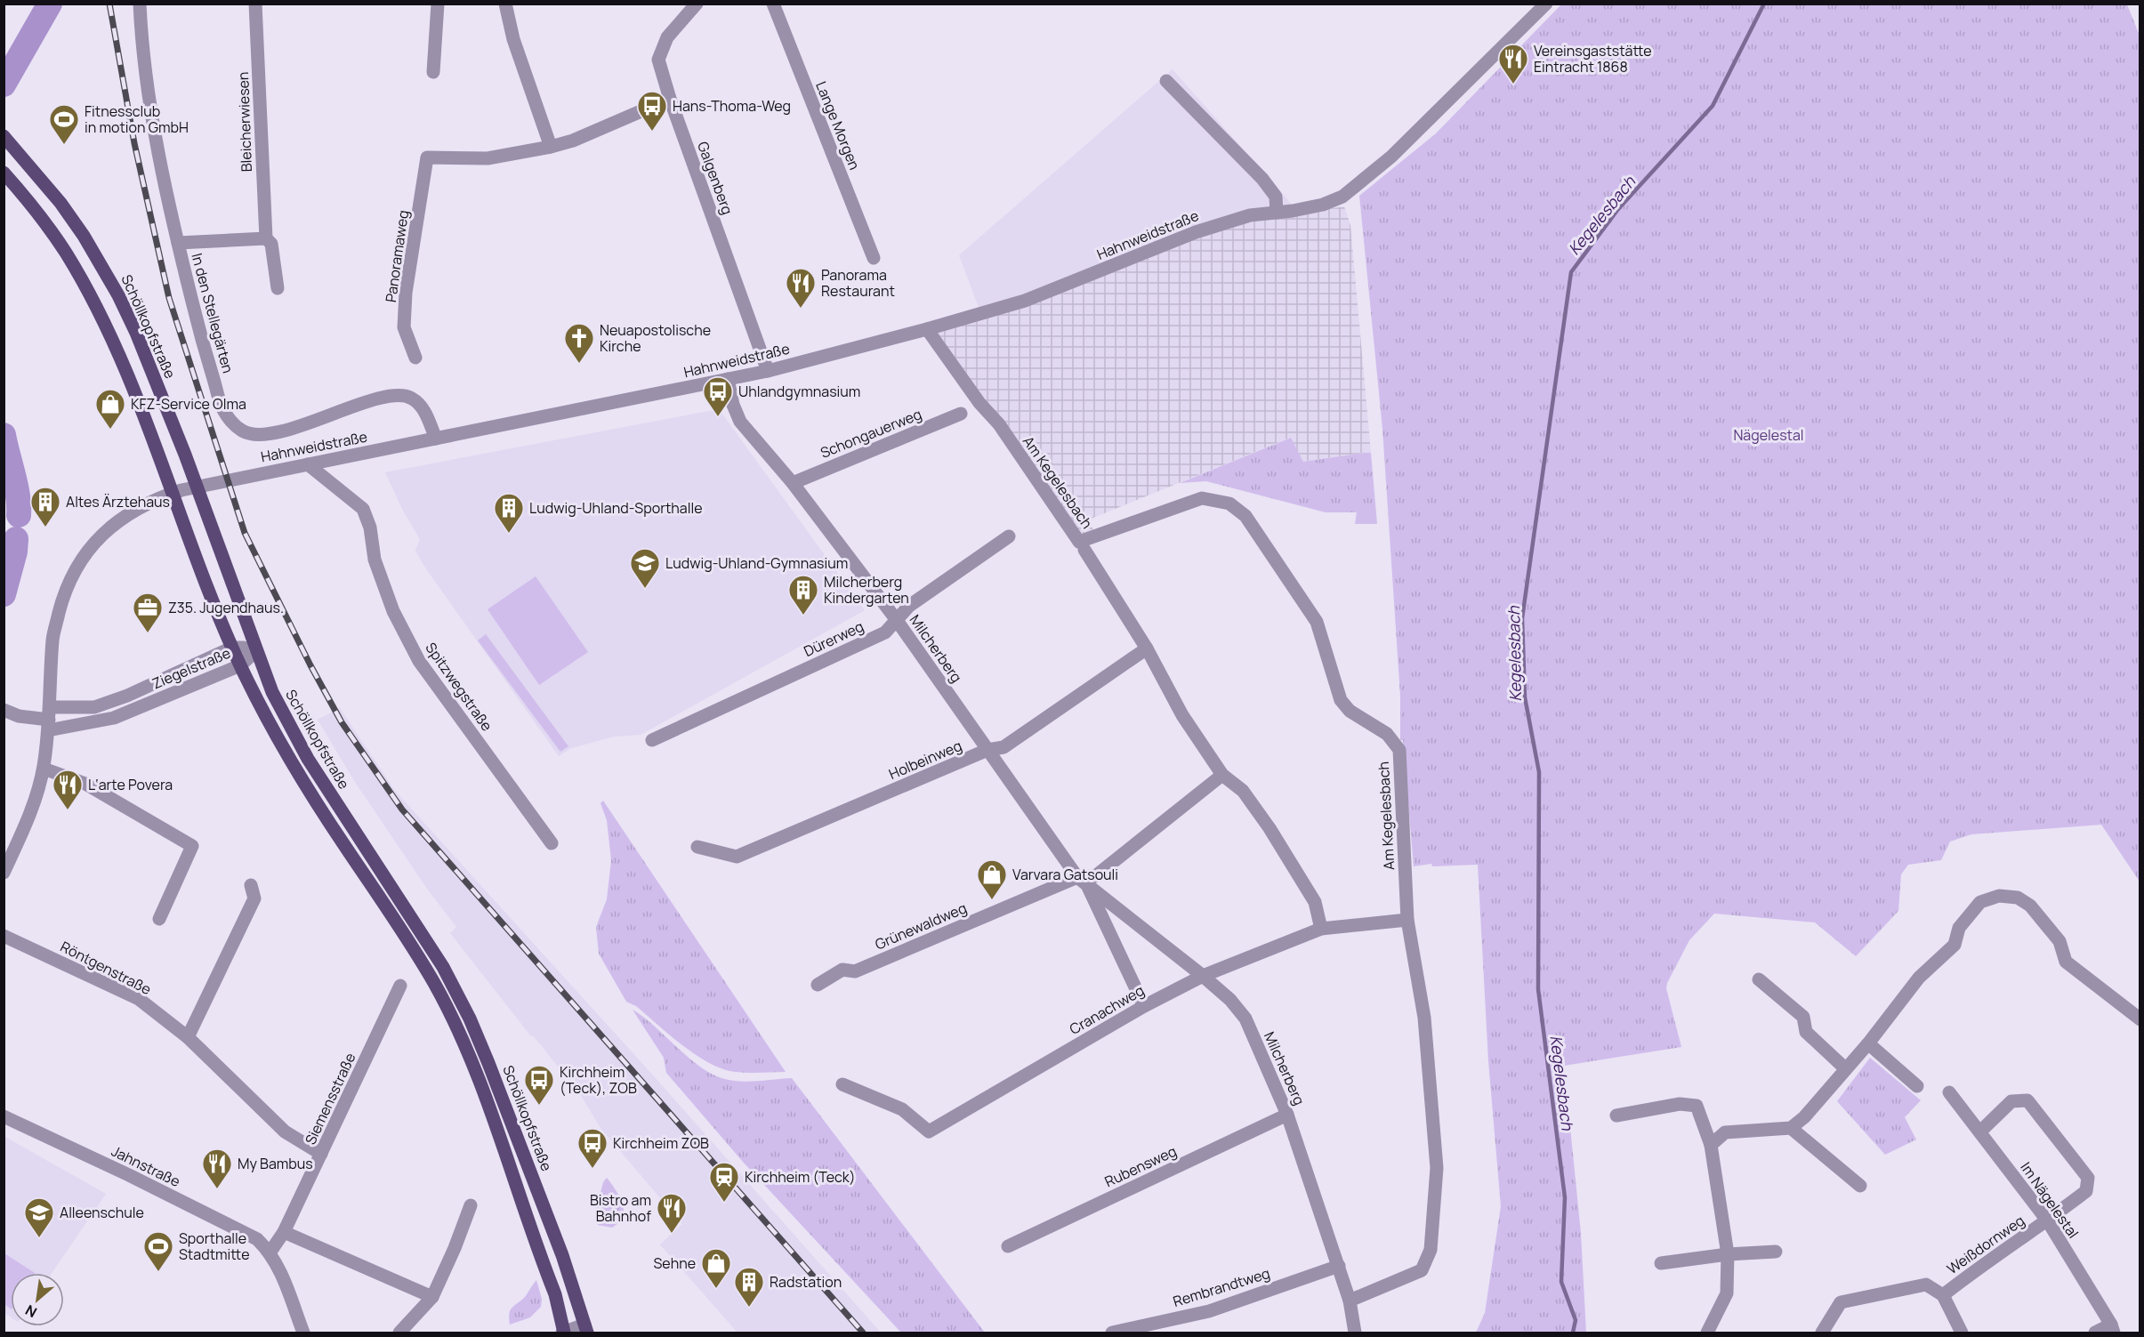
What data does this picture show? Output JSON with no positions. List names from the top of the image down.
{
  "streets": {
    "main road": ["Schöllkopfstraße"],
    "street": [
      "Bleicherwiesen",
      "Lange Morgen",
      "Galgenberg",
      "Hahnweidstraße",
      "Panoramaweg",
      "In den Stellegärten",
      "Schongauerweg",
      "Am Kegelesbach",
      "Dürerweg",
      "Milcherberg",
      "Ziegelstraße",
      "Spitzwegstraße",
      "Holbeinweg",
      "Grünewaldweg",
      "Röntgenstraße",
      "Cranachweg",
      "Siemensstraße",
      "Jahnstraße",
      "Rubensweg",
      "Im Nägelestal",
      "Weißdornweg",
      "Rembrandtweg"
    ]
  },
  "crossings": [
    ["Galgenberg", "Hahnweidstraße"],
    ["Hahnweidstraße", "In den Stellegärten"],
    ["Hahnweidstraße", "Am Kegelesbach"],
    ["Hahnweidstraße", "Milcherberg"],
    ["Hahnweidstraße", "Ziegelstraße"],
    ["Hahnweidstraße", "Spitzwegstraße"],
    ["Schöllkopfstraße", "Ziegelstraße"],
    ["Schongauerweg", "Milcherberg"],
    ["Am Kegelesbach", "Milcherberg"],
    ["Am Kegelesbach", "Cranachweg"],
    ["Dürerweg", "Milcherberg"],
    ["Milcherberg", "Holbeinweg"],
    ["Milcherberg", "Grünewaldweg"],
    ["Milcherberg", "Cranachweg"],
    ["Milcherberg", "Rubensweg"],
    ["Milcherberg", "Rembrandtweg"],
    ["Röntgenstraße", "Siemensstraße"],
    ["Siemensstraße", "Jahnstraße"],
    ["Im Nägelestal", "Weißdornweg"]
  ],
  "water": ["Kegelesbach"],
  "parks": ["Nägelestal"],
  "places": {
    "restaurant": [
      "Vereinsgaststätte Eintracht 1868",
      "Panorama Restaurant",
      "L‘arte Povera",
      "My Bambus",
      "Bistro am Bahnhof"
    ],
    "bus stop": [
      "Hans-Thoma-Weg",
      "Uhlandgymnasium",
      "Kirchheim (Teck), ZOB",
      "Kirchheim ZOB"
    ],
    "sports": ["Fitnessclub in motion GmbH", "Sporthalle Stadtmitte"],
    "church": ["Neuapostolische Kirche"],
    "shop": ["KFZ-Service Olma", "Varvara Gatsouli", "Sehne"],
    "building": [
      "Altes Ärztehaus",
      "Ludwig-Uhland-Sporthalle",
      "Milcherberg Kindergarten",
      "Radstation"
    ],
    "school or university": ["Ludwig-Uhland-Gymnasium", "Alleenschule"],
    "office": ["Z35. Jugendhaus."],
    "station": ["Kirchheim (Teck)"]
  },
  "north": "bottom left"
}
